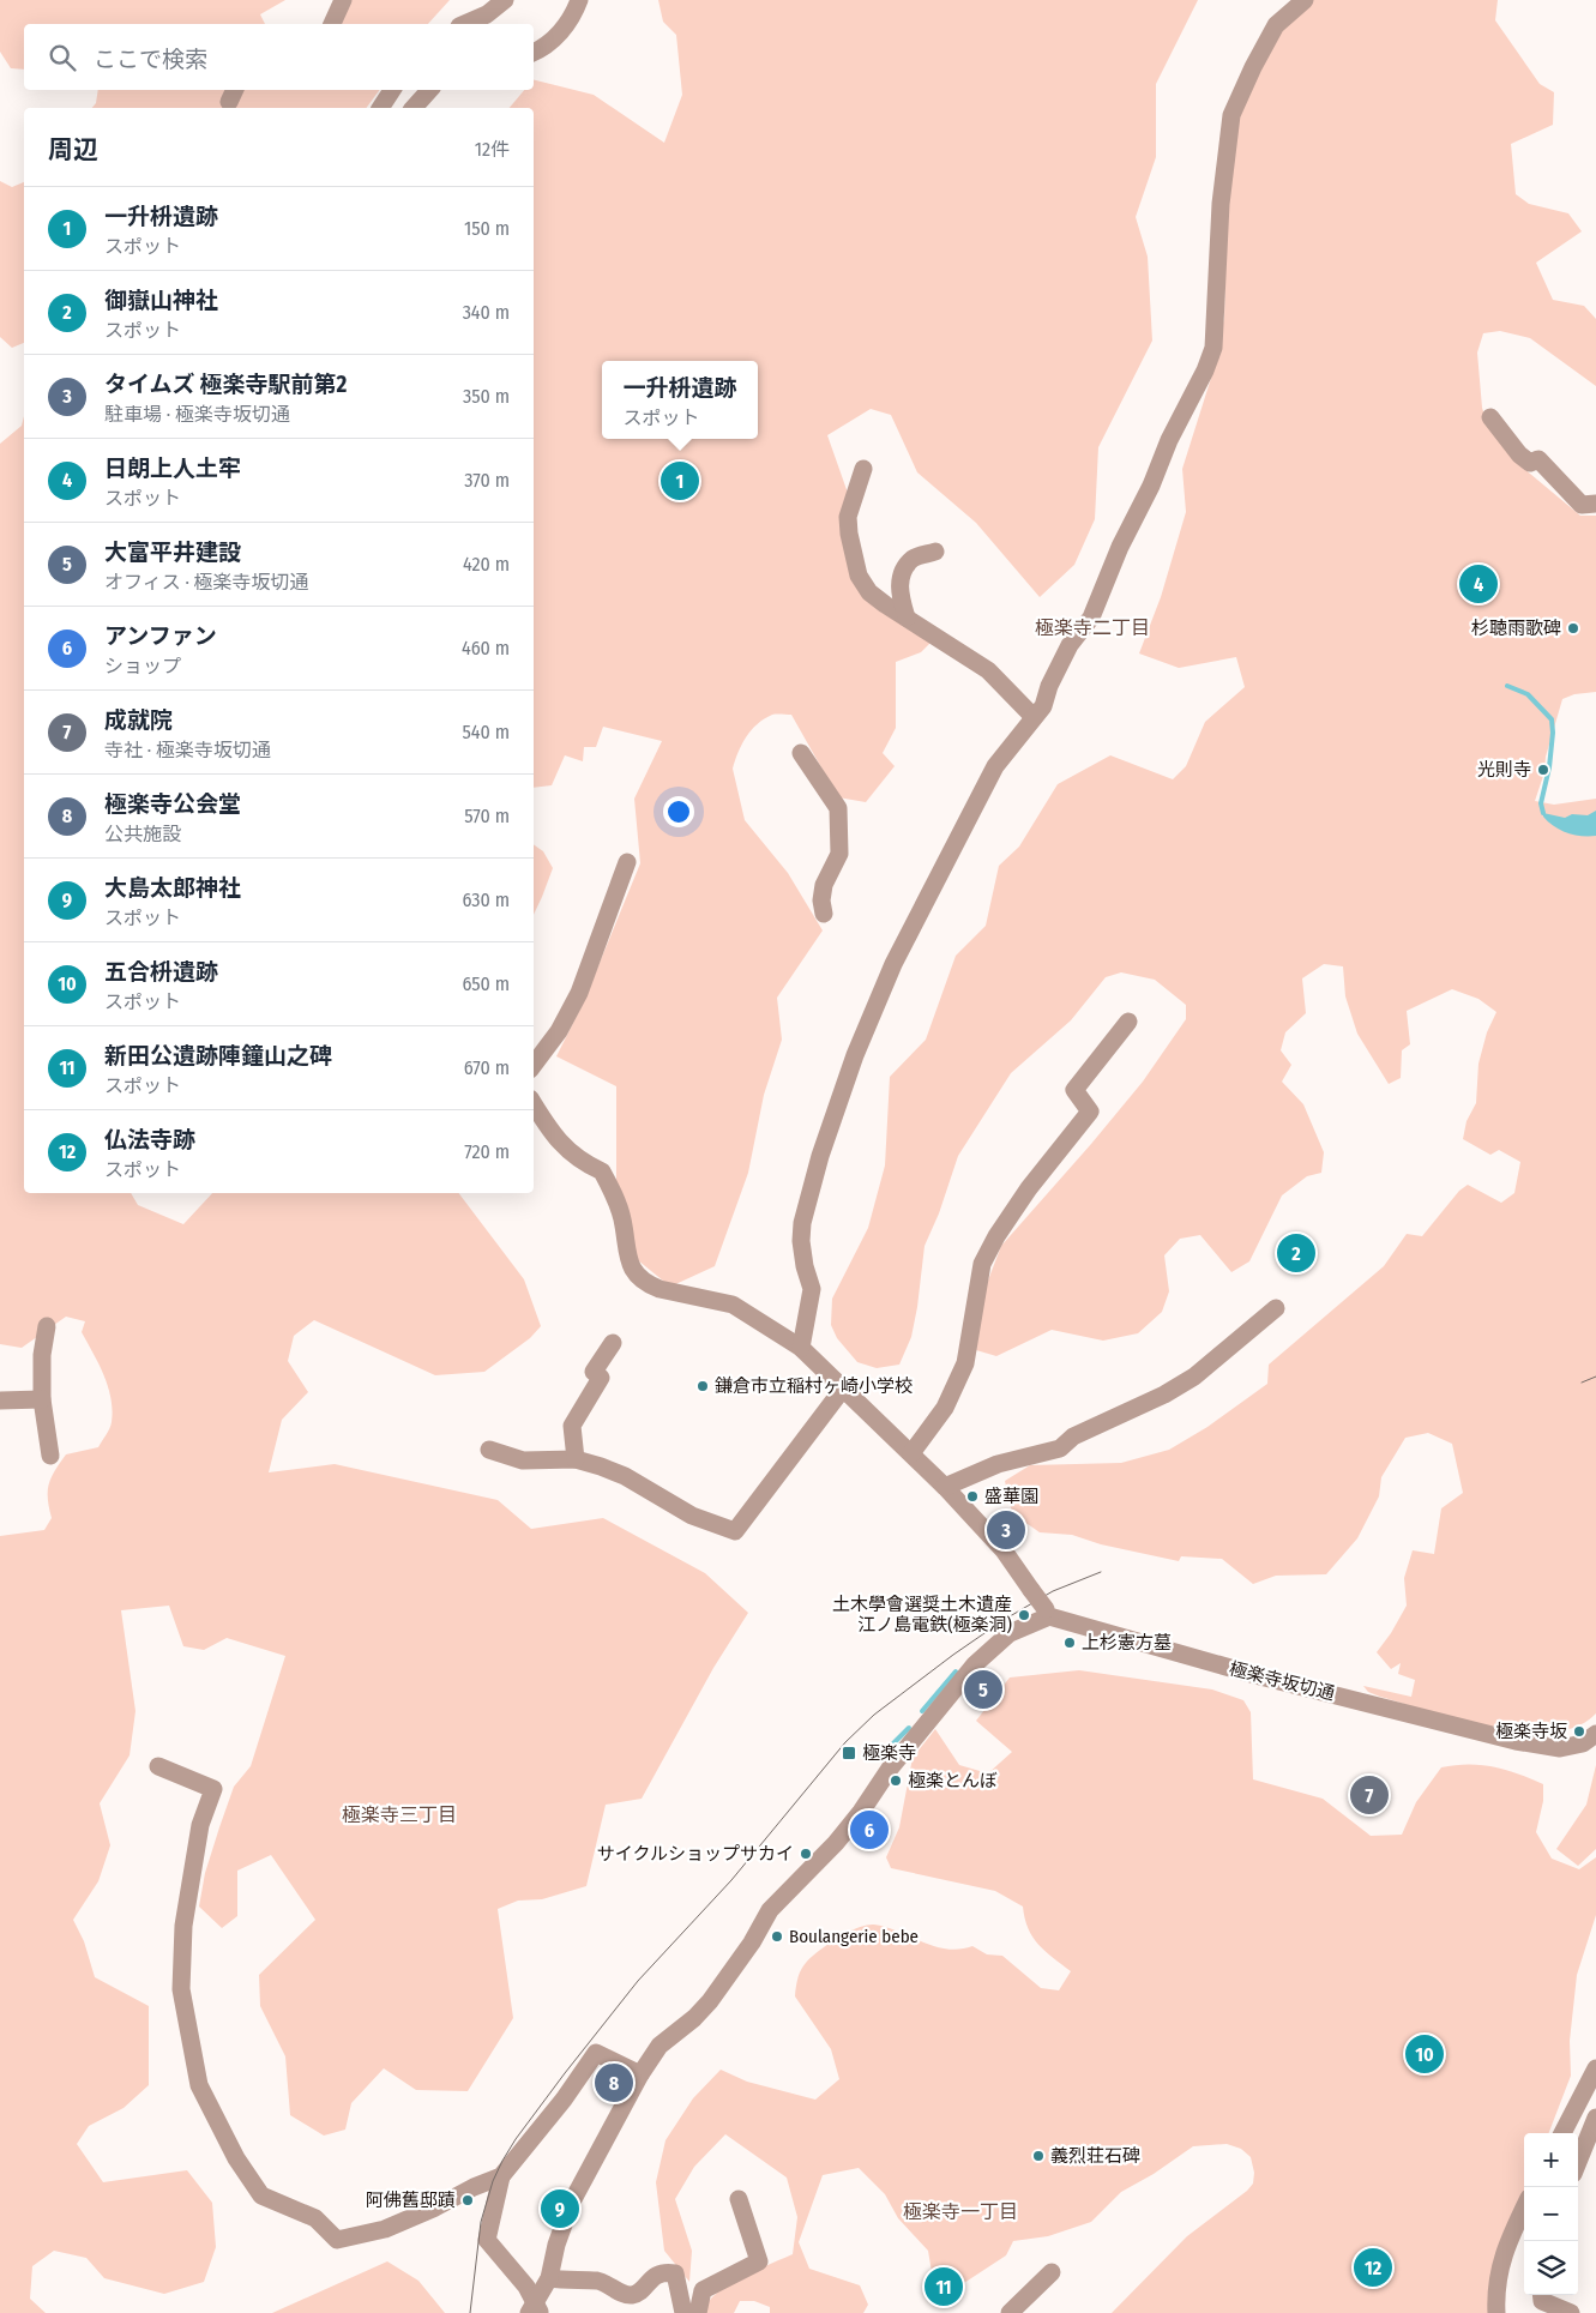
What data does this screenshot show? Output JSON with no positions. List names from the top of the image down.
{
  "streets": {
    "street": ["極楽寺坂切通"]
  },
  "districts": ["極楽寺二丁目", "極楽寺三丁目", "極楽寺一丁目"],
  "places": {
    "other": [
      "杉聴雨歌碑",
      "光則寺",
      "鎌倉市立稲村ヶ崎小学校",
      "盛華園",
      "土木學會選奨土木遺産 江ノ島電鉄(極楽洞)",
      "上杉憲方墓",
      "極楽寺坂",
      "極楽とんぼ",
      "サイクルショップサカイ",
      "Boulangerie bebe",
      "義烈荘石碑",
      "阿佛舊邸蹟"
    ],
    "transit": ["極楽寺"]
  },
  "page": {
    "search": "ここで検索",
    "heading": ["周辺", "12件"],
    "list": [
      {
        "mark": "1",
        "name": "一升枡遺跡",
        "note": "スポット",
        "value": "150 m"
      },
      {
        "mark": "2",
        "name": "御嶽山神社",
        "note": "スポット",
        "value": "340 m"
      },
      {
        "mark": "3",
        "name": "タイムズ 極楽寺駅前第2",
        "note": "駐車場 · 極楽寺坂切通",
        "value": "350 m"
      },
      {
        "mark": "4",
        "name": "日朗上人土牢",
        "note": "スポット",
        "value": "370 m"
      },
      {
        "mark": "5",
        "name": "大富平井建設",
        "note": "オフィス · 極楽寺坂切通",
        "value": "420 m"
      },
      {
        "mark": "6",
        "name": "アンファン",
        "note": "ショップ",
        "value": "460 m"
      },
      {
        "mark": "7",
        "name": "成就院",
        "note": "寺社 · 極楽寺坂切通",
        "value": "540 m"
      },
      {
        "mark": "8",
        "name": "極楽寺公会堂",
        "note": "公共施設",
        "value": "570 m"
      },
      {
        "mark": "9",
        "name": "大島太郎神社",
        "note": "スポット",
        "value": "630 m"
      },
      {
        "mark": "10",
        "name": "五合枡遺跡",
        "note": "スポット",
        "value": "650 m"
      },
      {
        "mark": "11",
        "name": "新田公遺跡陣鐘山之碑",
        "note": "スポット",
        "value": "670 m"
      },
      {
        "mark": "12",
        "name": "仏法寺跡",
        "note": "スポット",
        "value": "720 m"
      }
    ],
    "popup": ["一升枡遺跡", "スポット"],
    "pins": [
      "1",
      "4",
      "2",
      "3",
      "5",
      "7",
      "6",
      "10",
      "8",
      "9",
      "12",
      "11"
    ],
    "map_buttons": ["+", "−"]
  }
}
